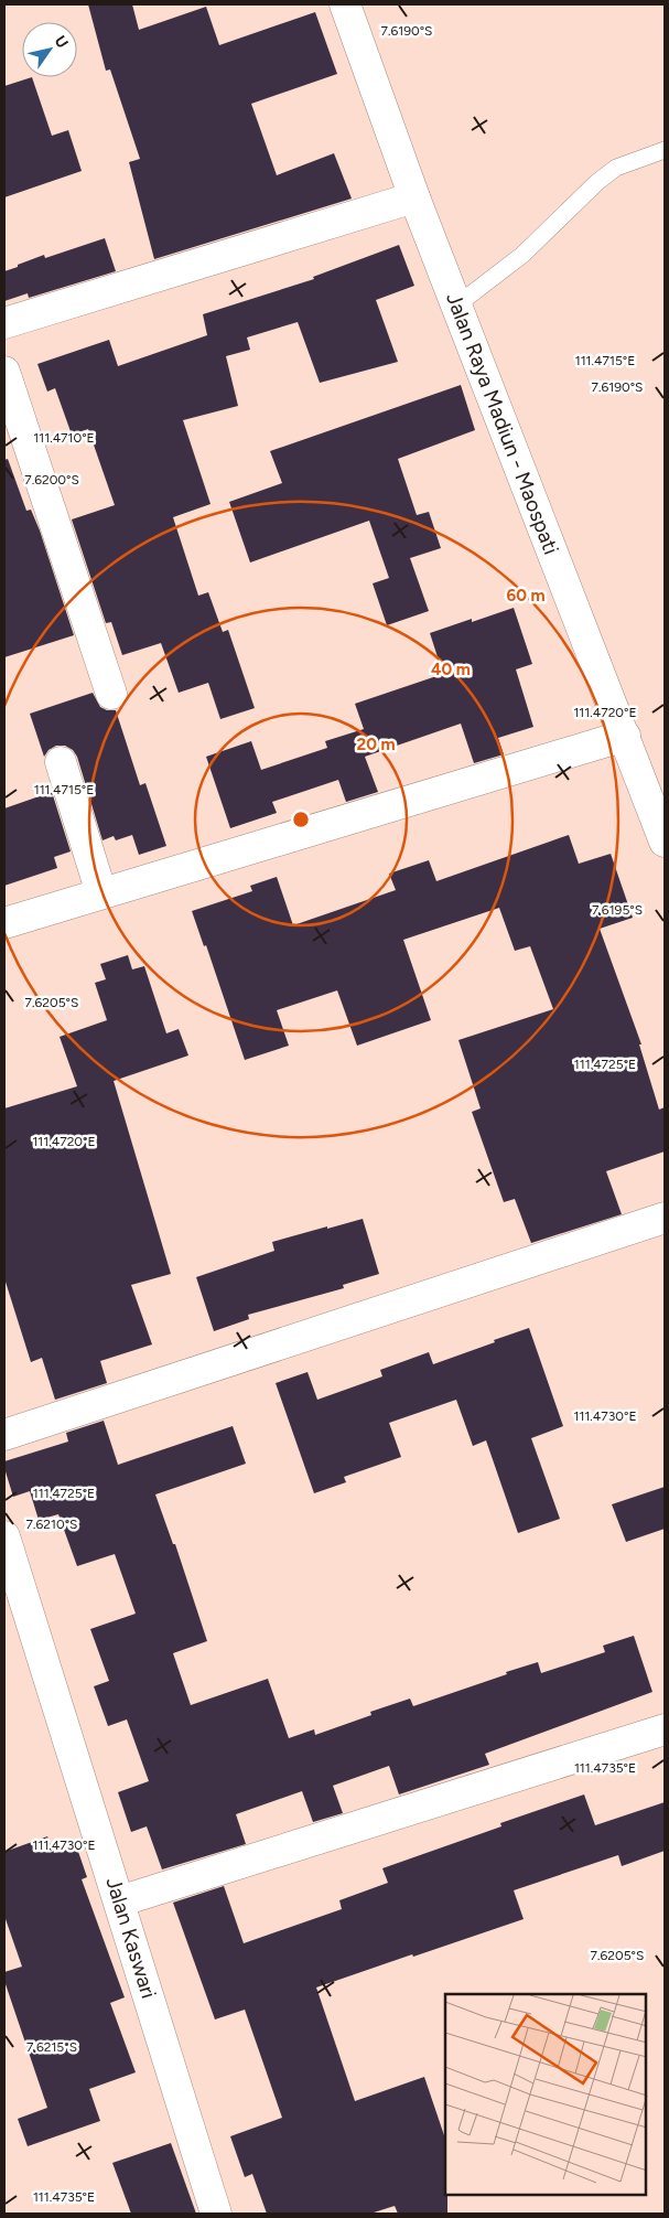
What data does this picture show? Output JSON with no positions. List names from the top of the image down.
{
  "streets": {
    "main road": ["Jalan Raya Madiun - Maospati", "Jalan Kaswari"]
  },
  "north": "top right",
  "coordinates": [
    "7.6190°S",
    "111.4715°E",
    "111.4710°E",
    "7.6200°S",
    "111.4720°E",
    "7.6195°S",
    "7.6205°S",
    "111.4725°E",
    "111.4730°E",
    "7.6210°S",
    "111.4735°E",
    "7.6215°S"
  ],
  "rings": ["60 m", "40 m", "20 m"]
}
